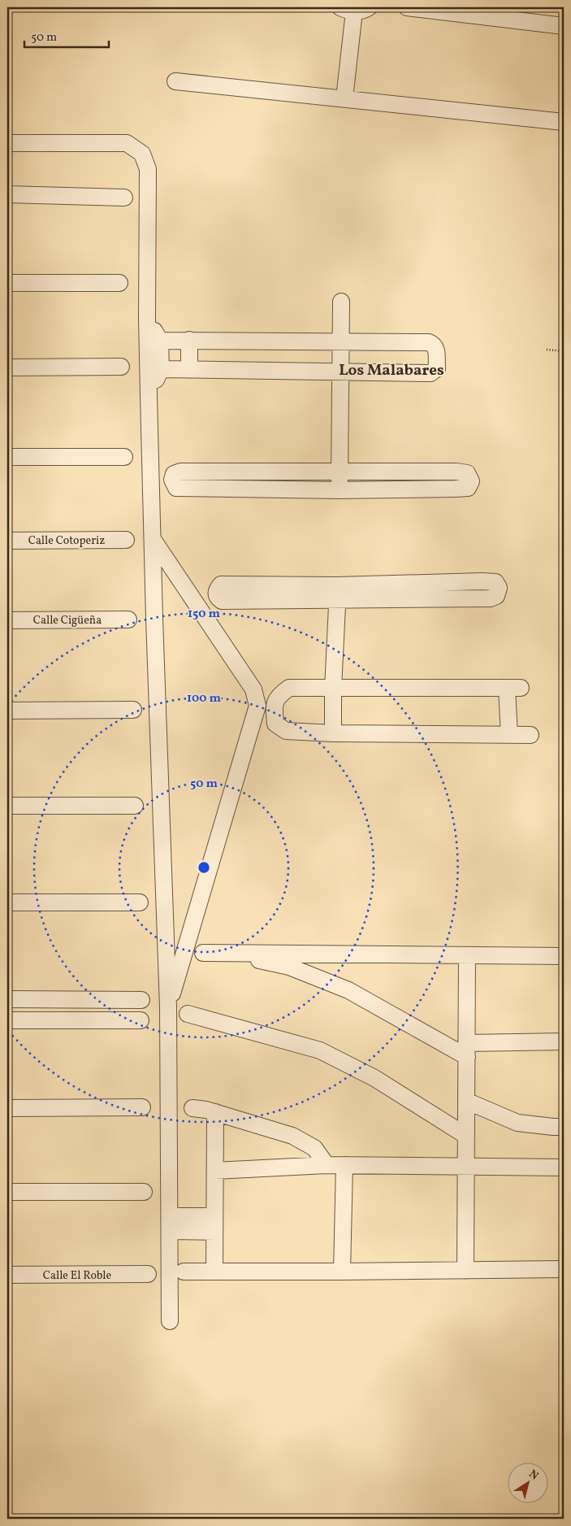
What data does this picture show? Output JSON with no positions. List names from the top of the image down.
{
  "streets": {
    "street": ["Calle Cotoperiz", "Calle Cigüeña", "Calle El Roble"]
  },
  "districts": ["Los Malabares"],
  "scale_bar": "50 m",
  "north": "top right",
  "rings": ["150 m", "100 m", "50 m"]
}
